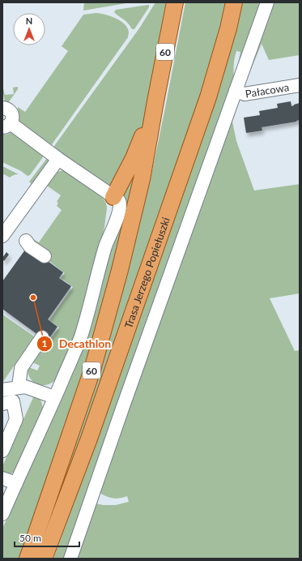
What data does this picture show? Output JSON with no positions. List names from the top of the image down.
{
  "streets": {
    "main road": ["60", "Trasa Jerzego Popiełuszki"],
    "street": ["Pałacowa"]
  },
  "places": ["Decathlon"],
  "scale_bar": "50 m",
  "north": "top"
}
